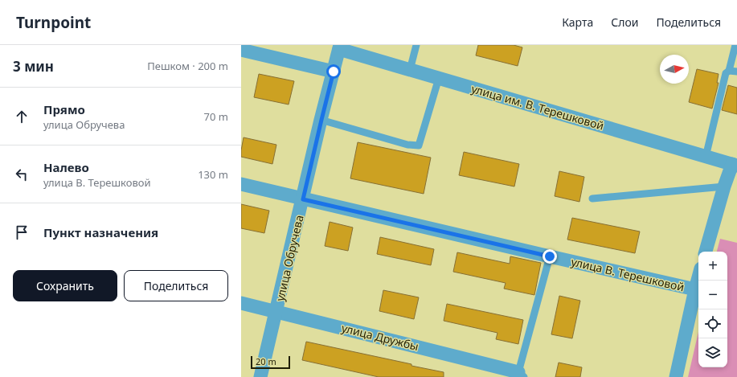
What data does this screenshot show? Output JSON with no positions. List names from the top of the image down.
{
  "streets": {
    "street": [
      "улица им. В. Терешковой",
      "улица Обручева",
      "улица В. Терешковой",
      "улица Дружбы"
    ]
  },
  "crossings": [
    ["улица им. В. Терешковой", "улица Обручева"],
    ["улица Обручева", "улица В. Терешковой"],
    ["улица Обручева", "улица Дружбы"]
  ],
  "scale_bar": "20 m",
  "north": "right",
  "page": {
    "header": "Turnpoint",
    "nav": ["Карта", "Слои", "Поделиться"],
    "heading": ["3 мин", "Пешком · 200 m"],
    "list": [
      ["Прямо", "улица Обручева", "70 m"],
      ["Налево", "улица В. Терешковой", "130 m"],
      "Пункт назначения"
    ],
    "map_buttons": ["+", "−"],
    "buttons": ["Сохранить", "Поделиться"],
    "scale": "20 m"
  }
}
